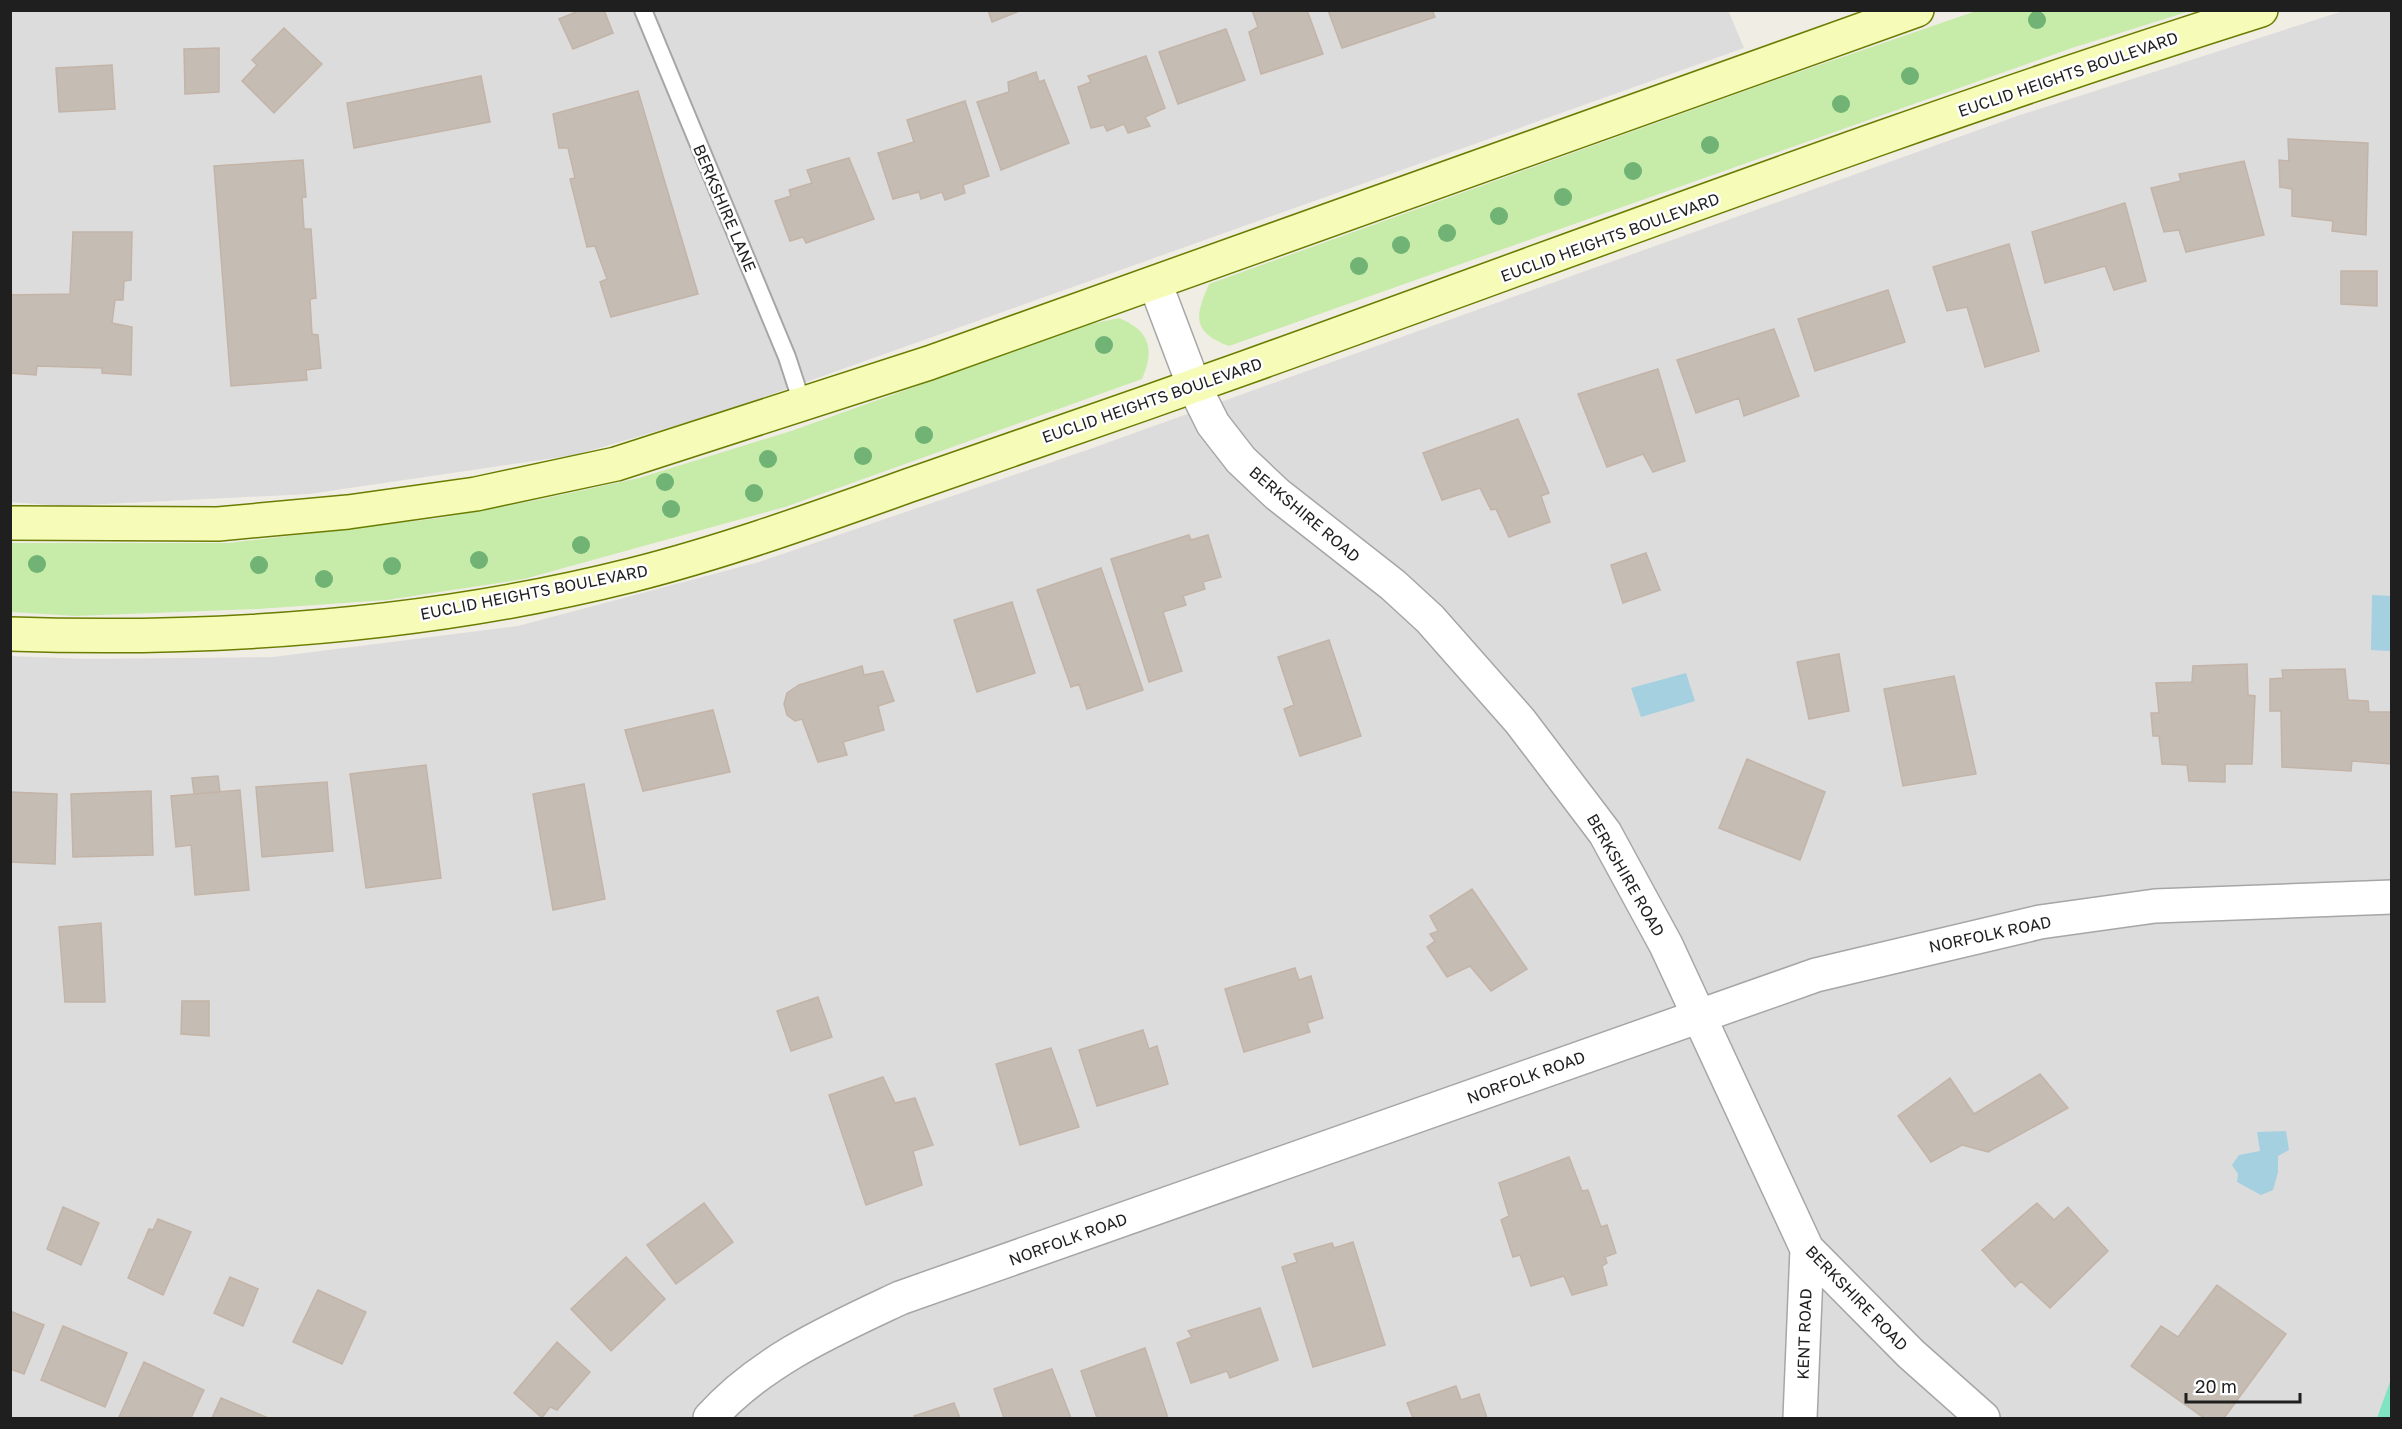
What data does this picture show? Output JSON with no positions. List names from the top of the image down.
{
  "streets": {
    "main road": ["EUCLID HEIGHTS BOULEVARD"],
    "street": ["BERKSHIRE ROAD", "NORFOLK ROAD", "KENT ROAD"],
    "lane": ["BERKSHIRE LANE"]
  },
  "crossings": [
    ["EUCLID HEIGHTS BOULEVARD", "BERKSHIRE ROAD"],
    ["BERKSHIRE ROAD", "NORFOLK ROAD"],
    ["BERKSHIRE ROAD", "KENT ROAD"]
  ],
  "scale_bar": "20 m"
}
